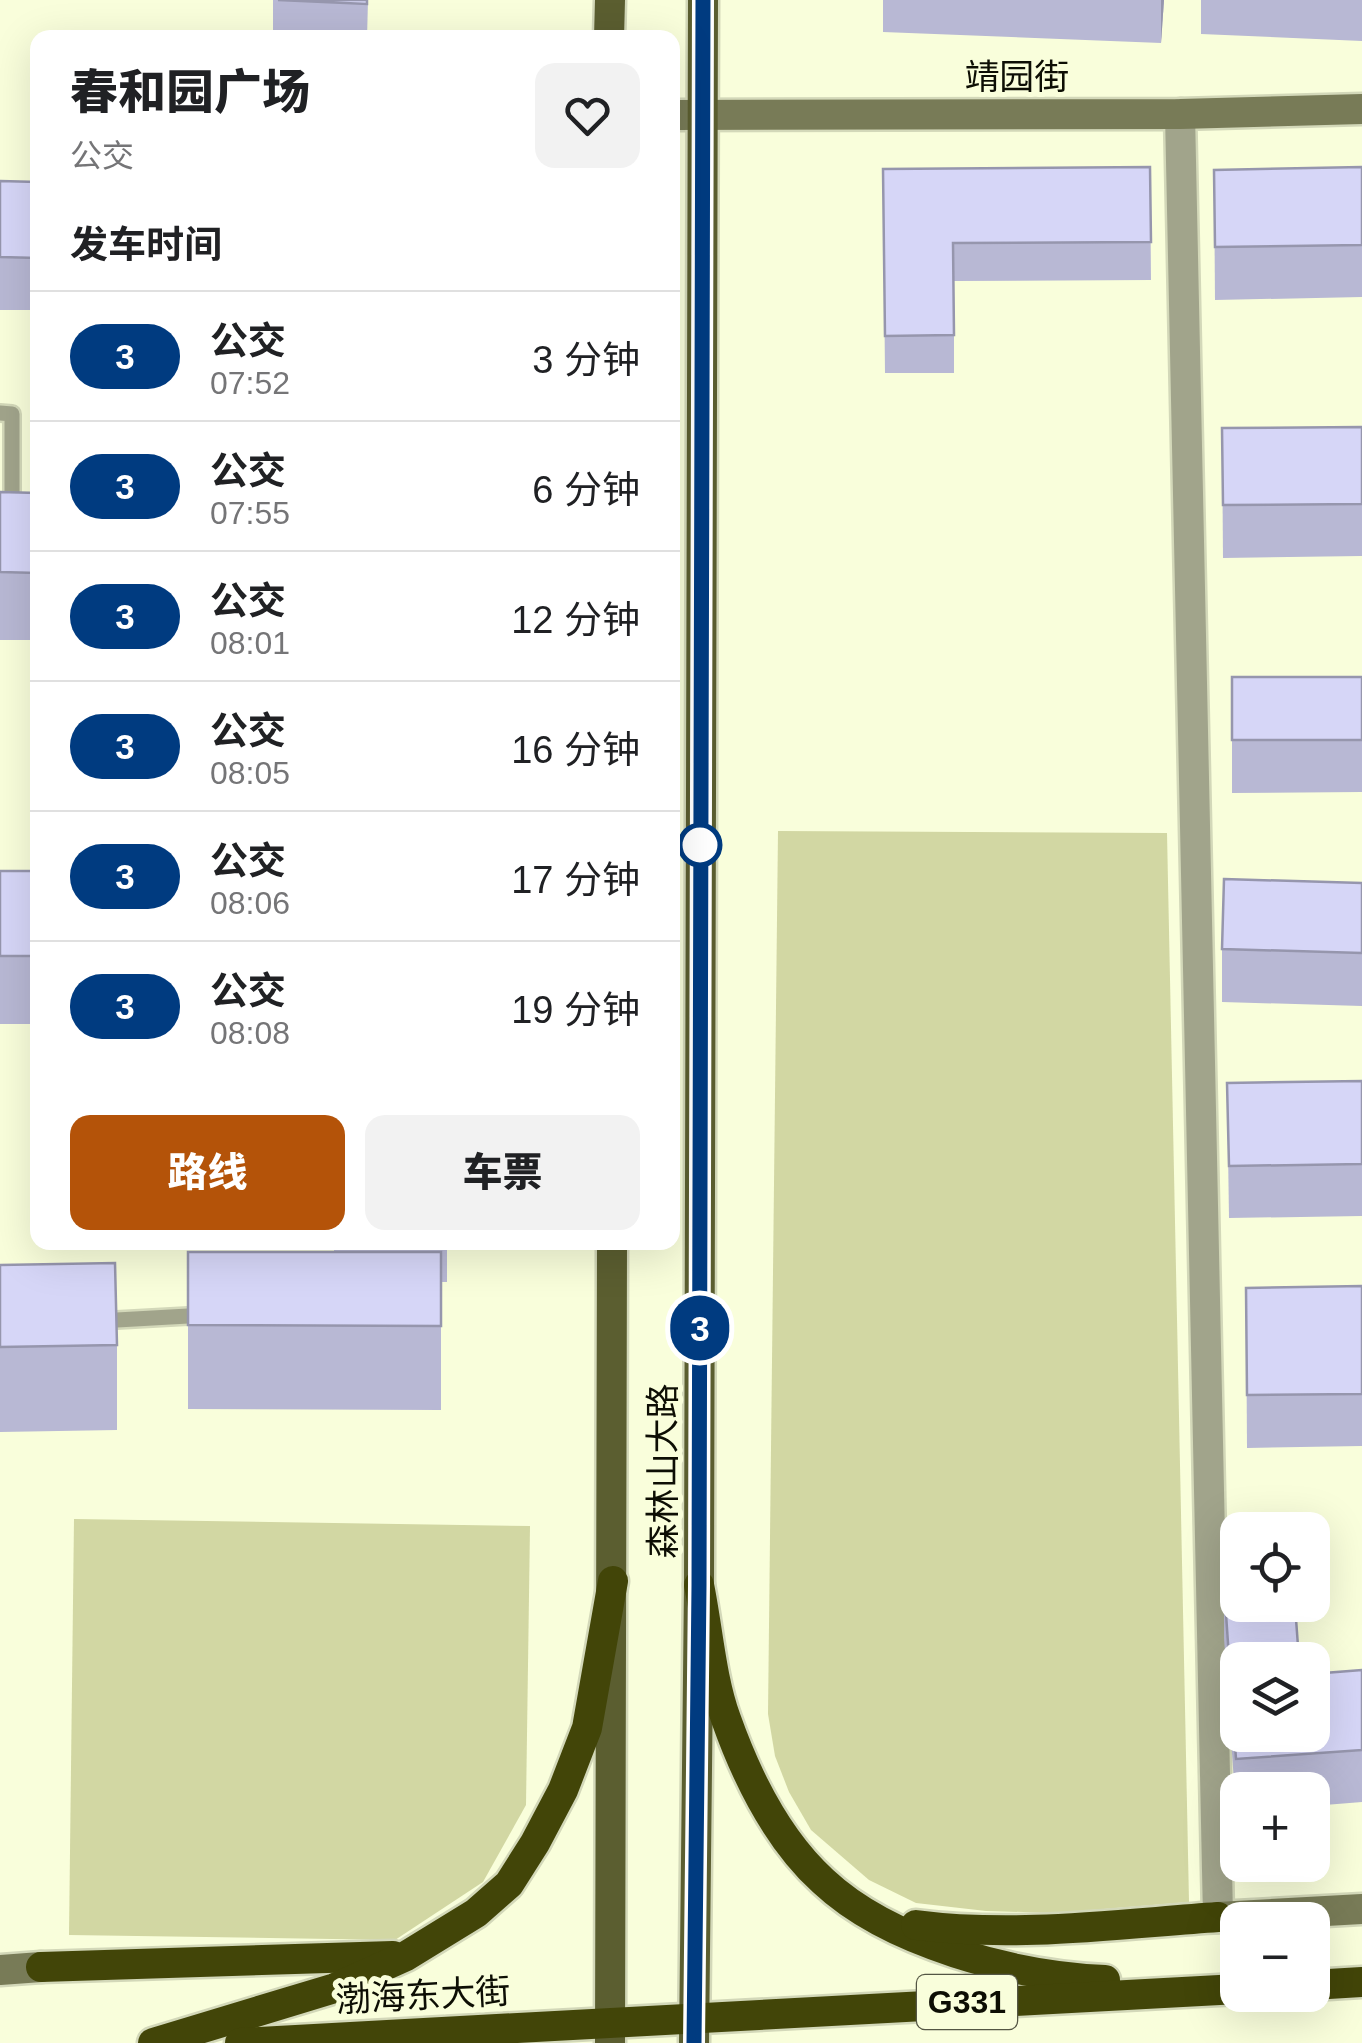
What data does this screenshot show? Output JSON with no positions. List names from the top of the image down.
{
  "streets": {
    "highway": ["渤海东大街", "G331"],
    "main road": ["森林山大路"],
    "street": ["靖园街"]
  },
  "crossings": [
    ["靖园街", "森林山大路"],
    ["森林山大路", "渤海东大街"],
    ["森林山大路", "G331"],
    ["渤海东大街", "G331"]
  ],
  "lines": ["bus line 3"],
  "page": {
    "on_map": "3",
    "heading": [
      ["春和园广场", "公交"],
      "发车时间"
    ],
    "list": [
      {
        "mark": "3",
        "name": "公交",
        "note": "07:52",
        "value": "3 分钟"
      },
      {
        "mark": "3",
        "name": "公交",
        "note": "07:55",
        "value": "6 分钟"
      },
      {
        "mark": "3",
        "name": "公交",
        "note": "08:01",
        "value": "12 分钟"
      },
      {
        "mark": "3",
        "name": "公交",
        "note": "08:05",
        "value": "16 分钟"
      },
      {
        "mark": "3",
        "name": "公交",
        "note": "08:06",
        "value": "17 分钟"
      },
      {
        "mark": "3",
        "name": "公交",
        "note": "08:08",
        "value": "19 分钟"
      }
    ],
    "buttons": ["路线", "车票"],
    "map_buttons": ["+", "−"]
  }
}
